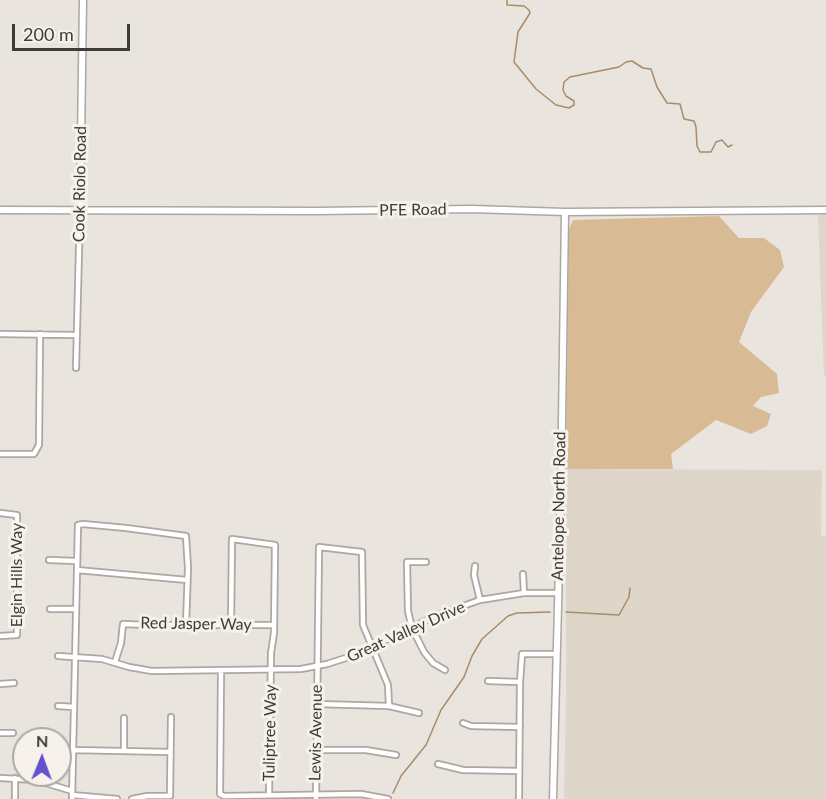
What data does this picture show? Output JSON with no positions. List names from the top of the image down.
{
  "streets": {
    "main road": ["Cook Riolo Road", "PFE Road", "Antelope North Road"],
    "street": [
      "Elgin Hills Way",
      "Red Jasper Way",
      "Great Valley Drive",
      "Tuliptree Way",
      "Lewis Avenue"
    ]
  },
  "crossings": [
    ["Cook Riolo Road", "PFE Road"],
    ["PFE Road", "Antelope North Road"],
    ["Antelope North Road", "Great Valley Drive"],
    ["Red Jasper Way", "Great Valley Drive"],
    ["Red Jasper Way", "Tuliptree Way"],
    ["Great Valley Drive", "Tuliptree Way"],
    ["Great Valley Drive", "Lewis Avenue"]
  ],
  "scale_bar": "200 m",
  "north": "top"
}
